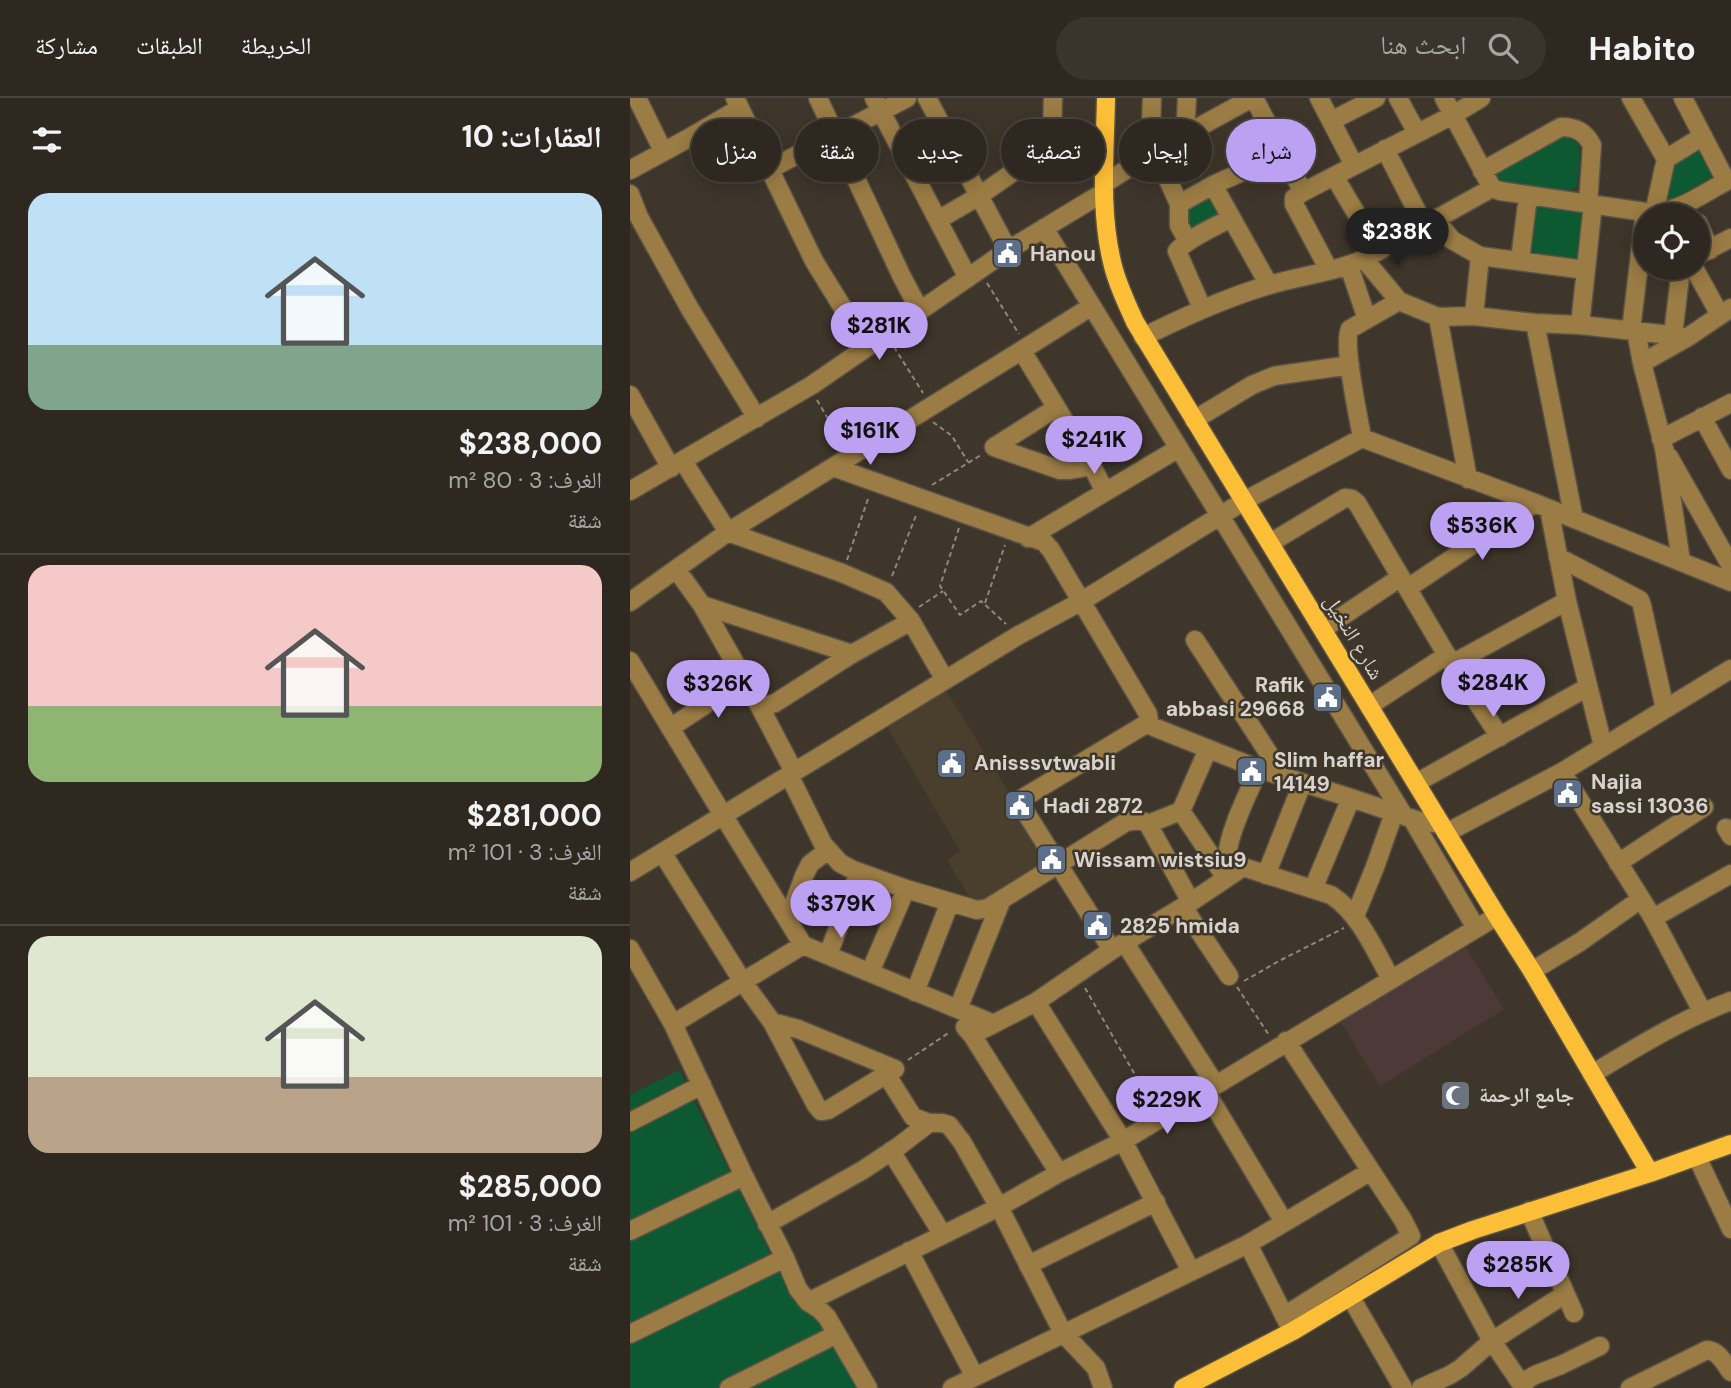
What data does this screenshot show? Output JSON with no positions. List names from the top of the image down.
{
  "streets": {
    "main road": ["شارع النخيل"]
  },
  "places": {
    "public building": [
      "Hanou",
      "Rafik abbasi 29668",
      "Anisssvtwabli",
      "Slim haffar 14149",
      "Najia sassi 13036",
      "Hadi 2872",
      "Wissam wistsiu9",
      "2825 hmida"
    ],
    "mosque": ["جامع الرحمة"]
  },
  "page": {
    "header": "Habito",
    "search": "ابحث هنا",
    "nav": ["الخريطة", "الطبقات", "مشاركة"],
    "heading": "العقارات: 10",
    "chip": [
      "شراء",
      "إيجار",
      "تصفية",
      "جديد",
      "شقة",
      "منزل"
    ],
    "list": [
      {
        "name": "$238,000",
        "note": "الغرف: 3 · 80 m² · شقة"
      },
      {
        "name": "$281,000",
        "note": "الغرف: 3 · 101 m² · شقة"
      },
      {
        "name": "$285,000",
        "note": "الغرف: 3 · 101 m² · شقة"
      }
    ],
    "price": [
      "$238K",
      "$281K",
      "$161K",
      "$241K",
      "$536K",
      "$284K",
      "$326K",
      "$379K",
      "$229K",
      "$285K"
    ]
  }
}
